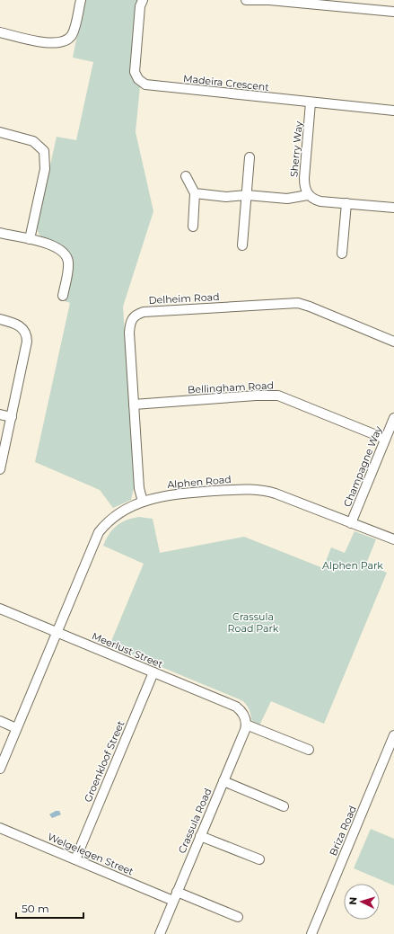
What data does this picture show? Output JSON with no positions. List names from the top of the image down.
{
  "streets": {
    "street": [
      "Madeira Crescent",
      "Sherry Way",
      "Delheim Road",
      "Bellingham Road",
      "Champagne Way",
      "Alphen Road",
      "Meerlust Street",
      "Groenkloof Street",
      "Crassula Road",
      "Briza Road",
      "Welgelegen Street"
    ]
  },
  "crossings": [
    ["Madeira Crescent", "Sherry Way"],
    ["Delheim Road", "Bellingham Road"],
    ["Delheim Road", "Alphen Road"],
    ["Bellingham Road", "Champagne Way"],
    ["Champagne Way", "Alphen Road"],
    ["Alphen Road", "Meerlust Street"],
    ["Meerlust Street", "Groenkloof Street"],
    ["Meerlust Street", "Crassula Road"],
    ["Groenkloof Street", "Welgelegen Street"],
    ["Crassula Road", "Welgelegen Street"]
  ],
  "parks": ["Alphen Park", "Crassula Road Park"],
  "scale_bar": "50 m",
  "north": "left"
}
